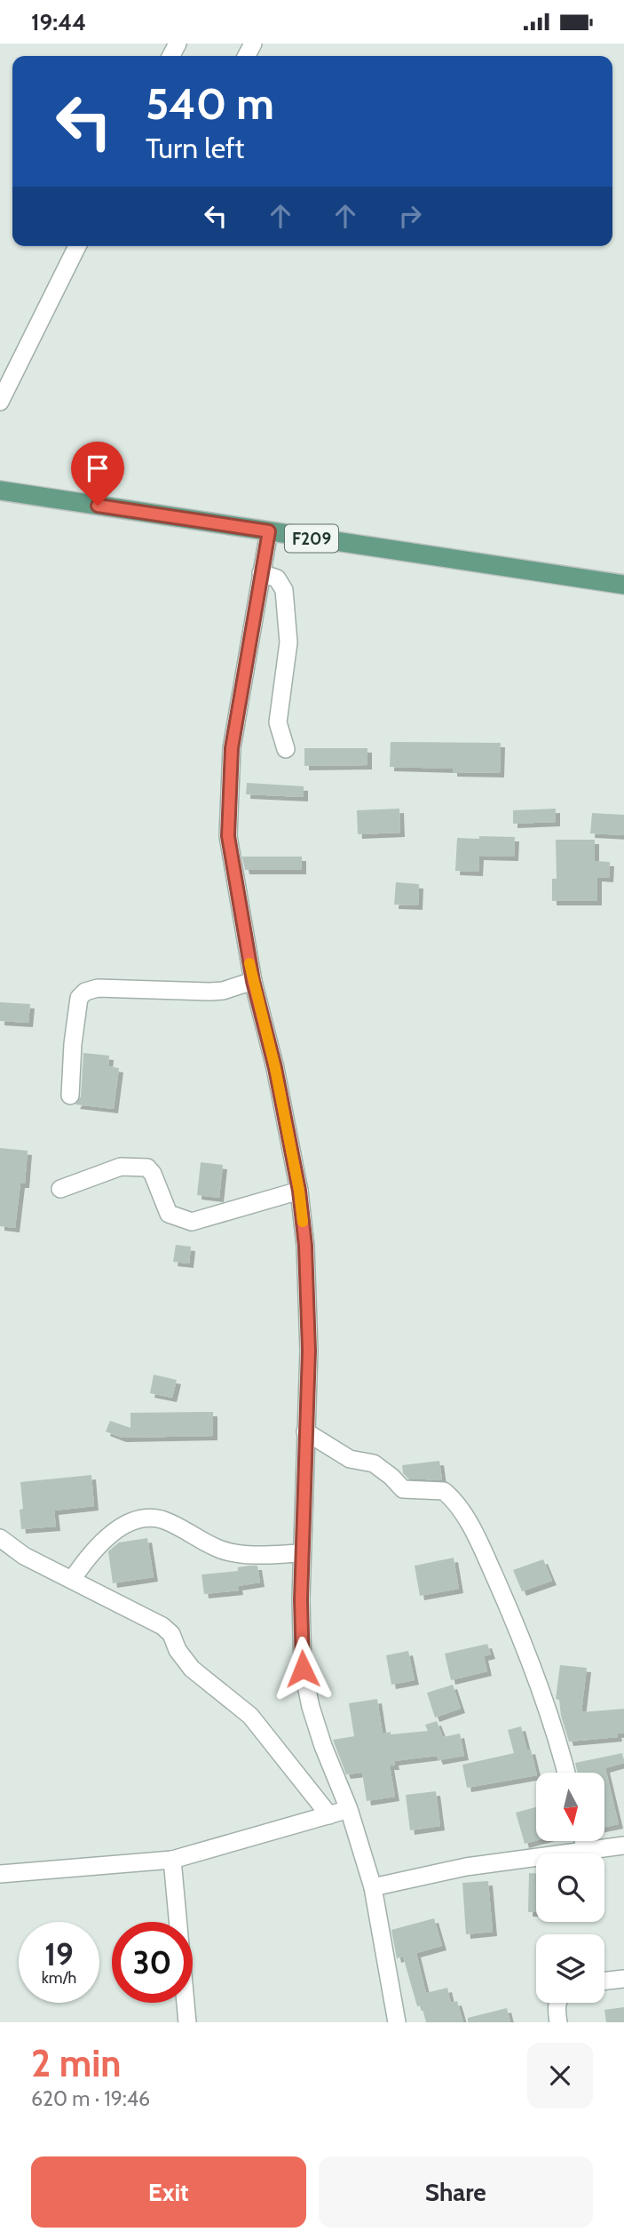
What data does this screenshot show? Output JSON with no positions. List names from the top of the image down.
{
  "streets": {
    "main road": ["F209"]
  },
  "north": "bottom",
  "page": {
    "status": "19:44",
    "turn": ["540 m", "Turn left"],
    "speed": "19 km/h",
    "limit": "30",
    "heading": ["2 min", "620 m · 19:46"],
    "buttons": ["Exit", "Share"]
  }
}
